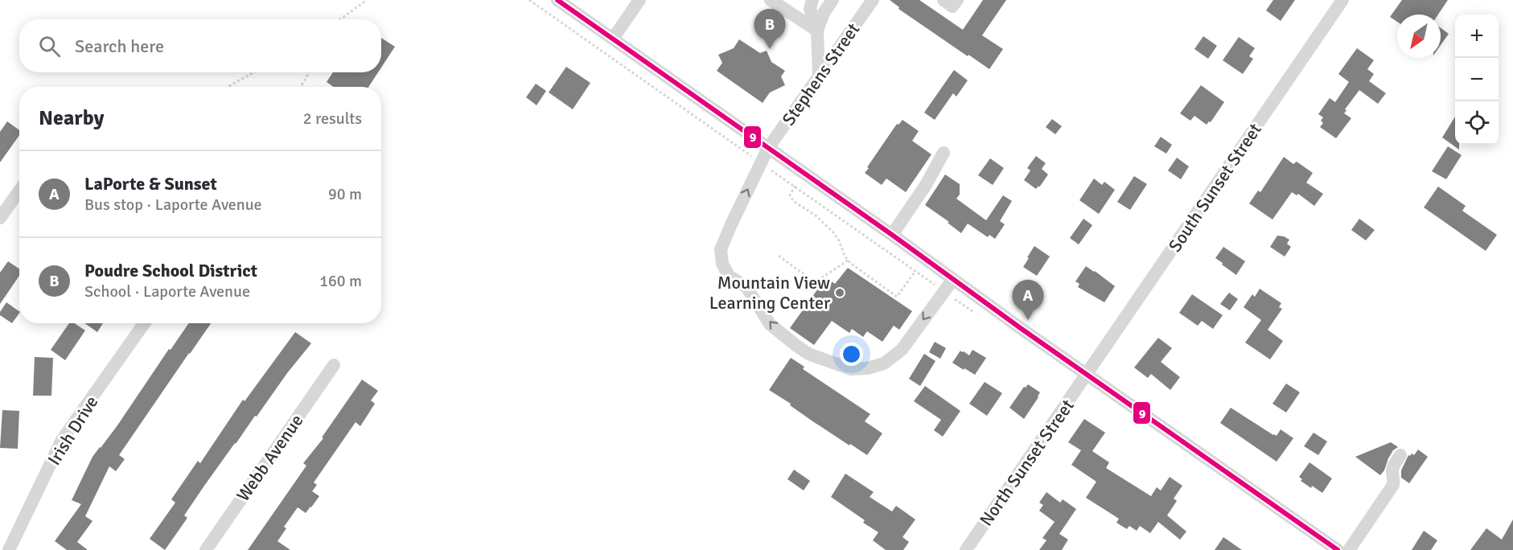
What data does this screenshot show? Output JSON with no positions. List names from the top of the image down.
{
  "streets": {
    "street": [
      "Stephens Street",
      "South Sunset Street",
      "Irish Drive",
      "Webb Avenue",
      "North Sunset Street"
    ]
  },
  "crossings": [
    ["South Sunset Street", "North Sunset Street"]
  ],
  "places": ["Mountain View Learning Center"],
  "lines": ["transit line 9"],
  "north": "bottom left",
  "page": {
    "pins": ["B", "A"],
    "map_buttons": ["+", "−"],
    "search": "Search here",
    "heading": ["Nearby", "2 results"],
    "list": [
      {
        "mark": "A",
        "name": "LaPorte & Sunset",
        "note": "Bus stop · Laporte Avenue",
        "value": "90 m"
      },
      {
        "mark": "B",
        "name": "Poudre School District",
        "note": "School · Laporte Avenue",
        "value": "160 m"
      }
    ]
  }
}
